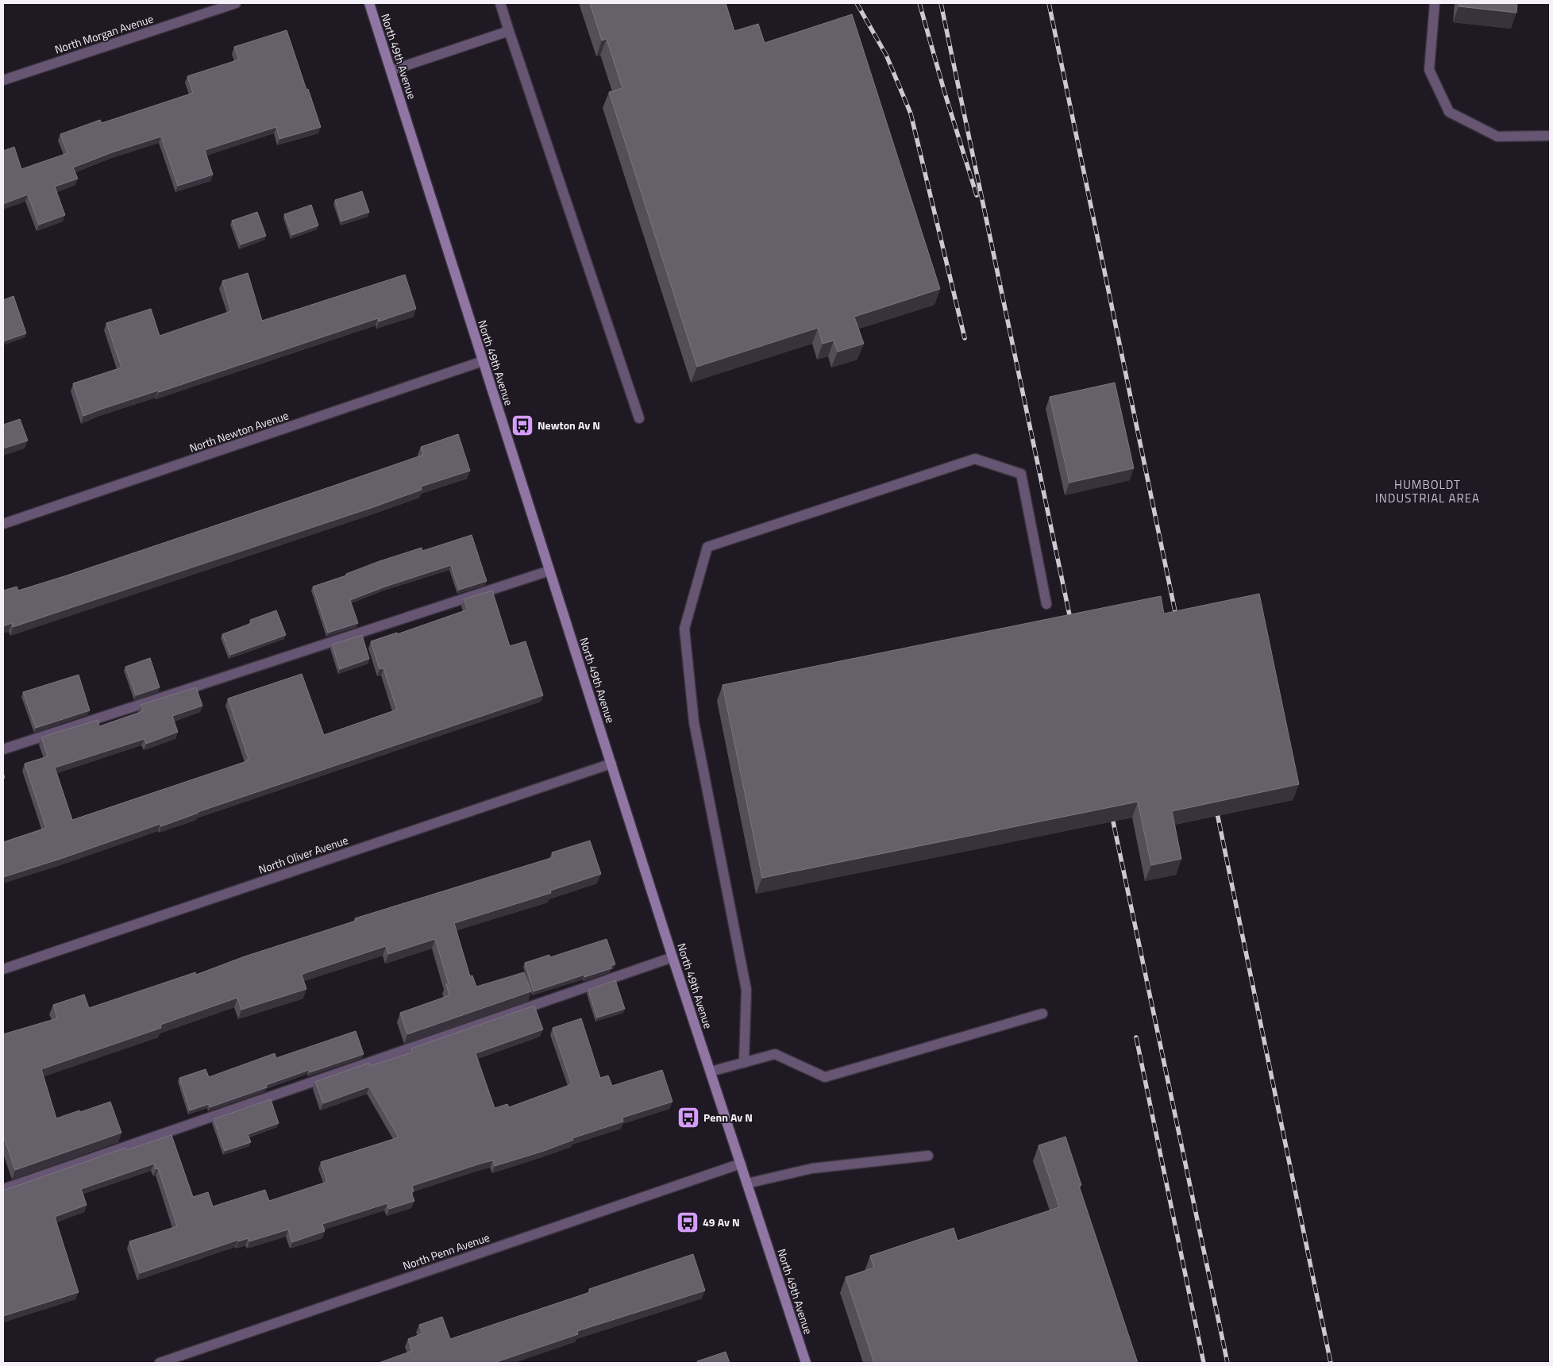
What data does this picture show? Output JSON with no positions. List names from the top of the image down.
{
  "streets": {
    "street": [
      "North Morgan Avenue",
      "North 49th Avenue",
      "North Newton Avenue",
      "North Oliver Avenue",
      "North Penn Avenue"
    ]
  },
  "crossings": [
    ["North 49th Avenue", "North Newton Avenue"],
    ["North 49th Avenue", "North Oliver Avenue"],
    ["North 49th Avenue", "North Penn Avenue"]
  ],
  "districts": ["HUMBOLDT INDUSTRIAL AREA"],
  "places": {
    "bus stop": ["Newton Av N", "Penn Av N", "49 Av N"]
  }
}
